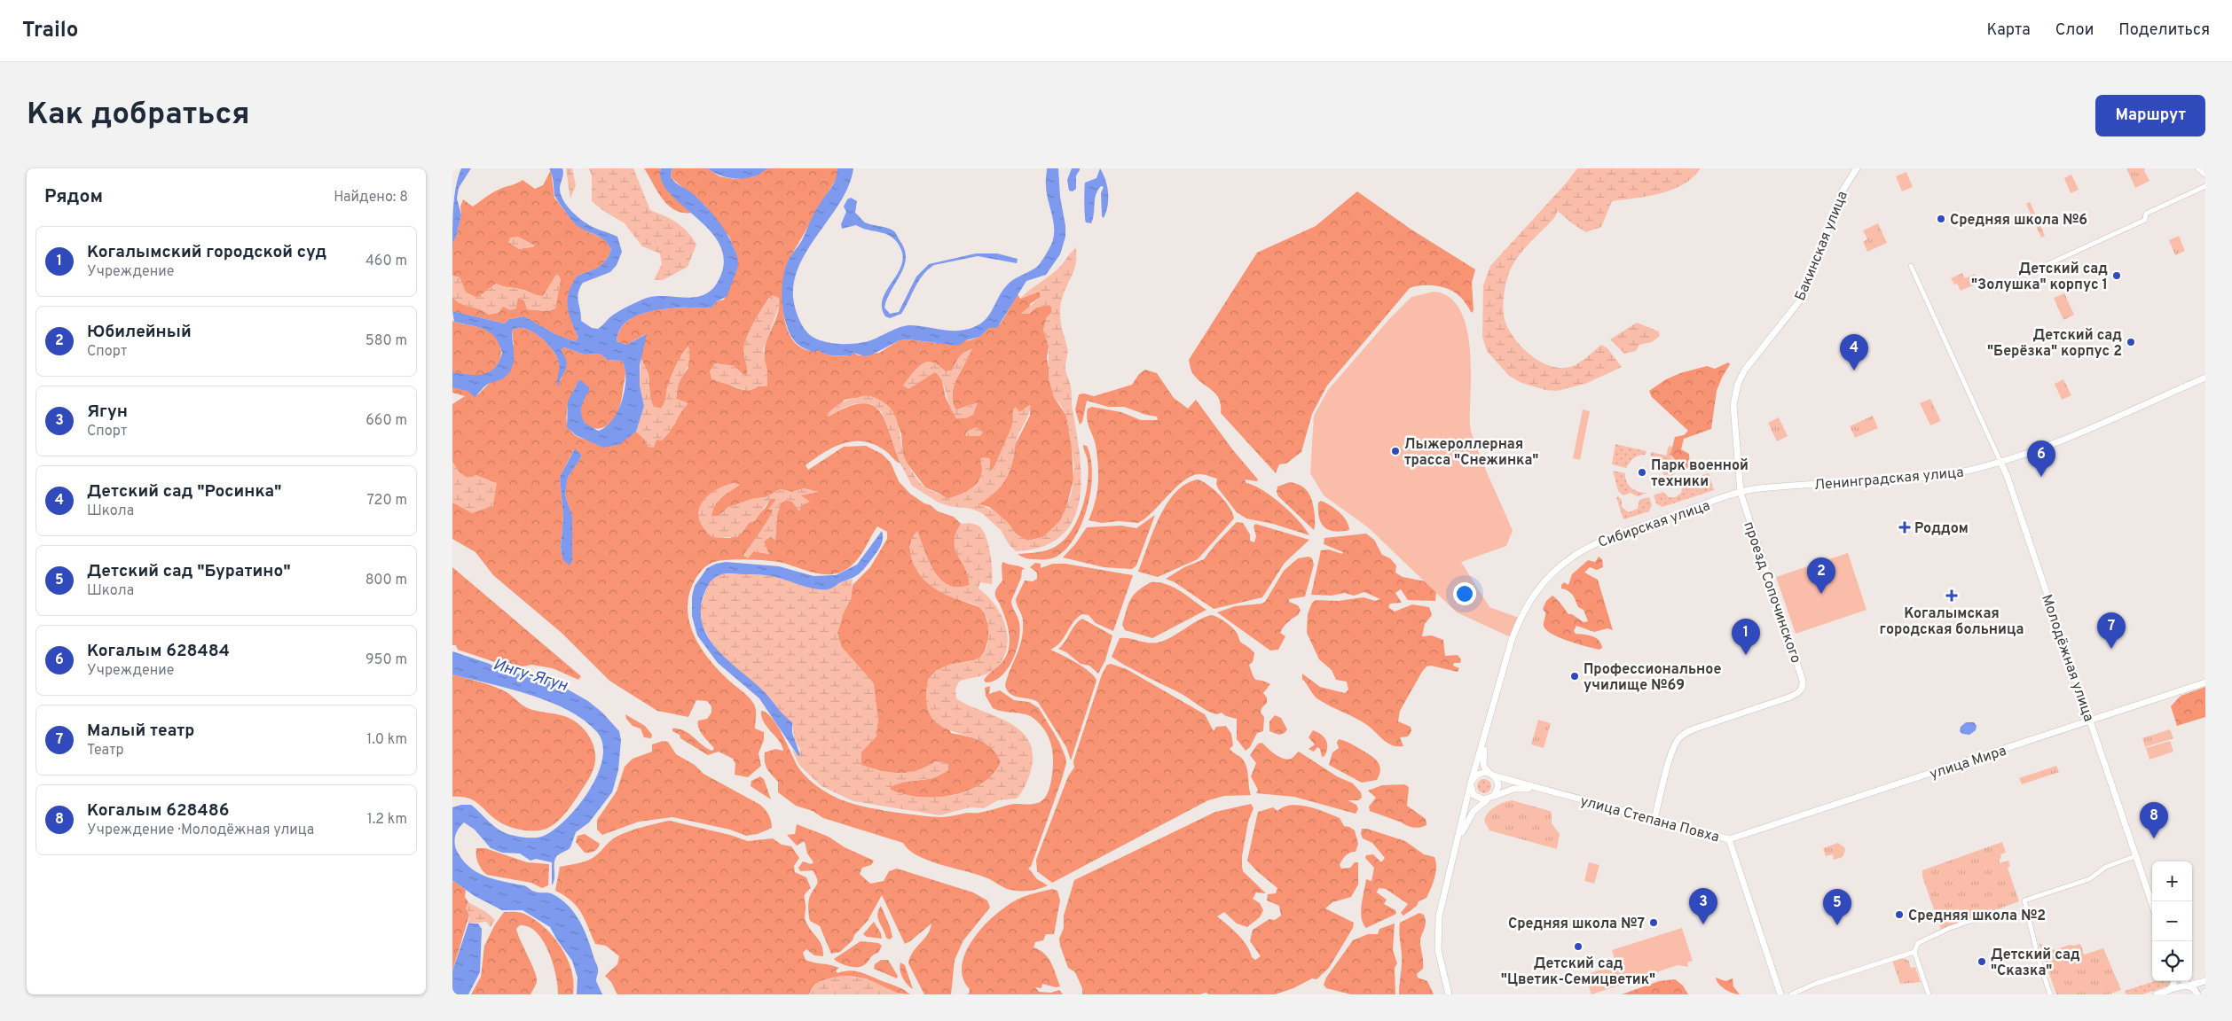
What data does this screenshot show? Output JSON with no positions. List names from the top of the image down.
{
  "streets": {
    "street": [
      "Бакинская улица",
      "Ленинградская улица",
      "Сибирская улица",
      "проезд Сопочинского",
      "Молодёжная улица",
      "улица Мира",
      "улица Степана Повха"
    ]
  },
  "crossings": [
    ["Бакинская улица", "Ленинградская улица"],
    ["Бакинская улица", "Сибирская улица"],
    ["Бакинская улица", "проезд Сопочинского"],
    ["Ленинградская улица", "Сибирская улица"],
    ["Ленинградская улица", "проезд Сопочинского"],
    ["Ленинградская улица", "Молодёжная улица"],
    ["Сибирская улица", "проезд Сопочинского"],
    ["Сибирская улица", "улица Степана Повха"],
    ["проезд Сопочинского", "улица Степана Повха"],
    ["Молодёжная улица", "улица Мира"],
    ["улица Мира", "улица Степана Повха"]
  ],
  "water": ["Ингу-Ягун"],
  "places": {
    "other": [
      "Средняя школа №6",
      "Детский сад \"Золушка\" корпус 1",
      "Детский сад \"Берёзка\" корпус 2",
      "Лыжероллерная трасса \"Снежинка\"",
      "Парк военной техники",
      "Профессиональное училище №69",
      "Средняя школа №2",
      "Средняя школа №7",
      "Детский сад \"Цветик-Семицветик\"",
      "Детский сад \"Сказка\""
    ],
    "health": ["Роддом", "Когалымская городская больница"]
  },
  "page": {
    "header": "Trailo",
    "nav": ["Карта", "Слои", "Поделиться"],
    "buttons": "Маршрут",
    "title": "Как добраться",
    "heading": ["Рядом", "Найдено: 8"],
    "list": [
      {
        "mark": "1",
        "name": "Когалымский городской суд",
        "note": "Учреждение",
        "value": "460 m"
      },
      {
        "mark": "2",
        "name": "Юбилейный",
        "note": "Спорт",
        "value": "580 m"
      },
      {
        "mark": "3",
        "name": "Ягун",
        "note": "Спорт",
        "value": "660 m"
      },
      {
        "mark": "4",
        "name": "Детский сад \"Росинка\"",
        "note": "Школа",
        "value": "720 m"
      },
      {
        "mark": "5",
        "name": "Детский сад \"Буратино\"",
        "note": "Школа",
        "value": "800 m"
      },
      {
        "mark": "6",
        "name": "Когалым 628484",
        "note": "Учреждение",
        "value": "950 m"
      },
      {
        "mark": "7",
        "name": "Малый театр",
        "note": "Театр",
        "value": "1.0 km"
      },
      {
        "mark": "8",
        "name": "Когалым 628486",
        "note": "Учреждение · Молодёжная улица",
        "value": "1.2 km"
      }
    ],
    "pins": [
      "4",
      "6",
      "2",
      "7",
      "1",
      "8",
      "3",
      "5"
    ],
    "map_buttons": ["+", "−"]
  }
}
